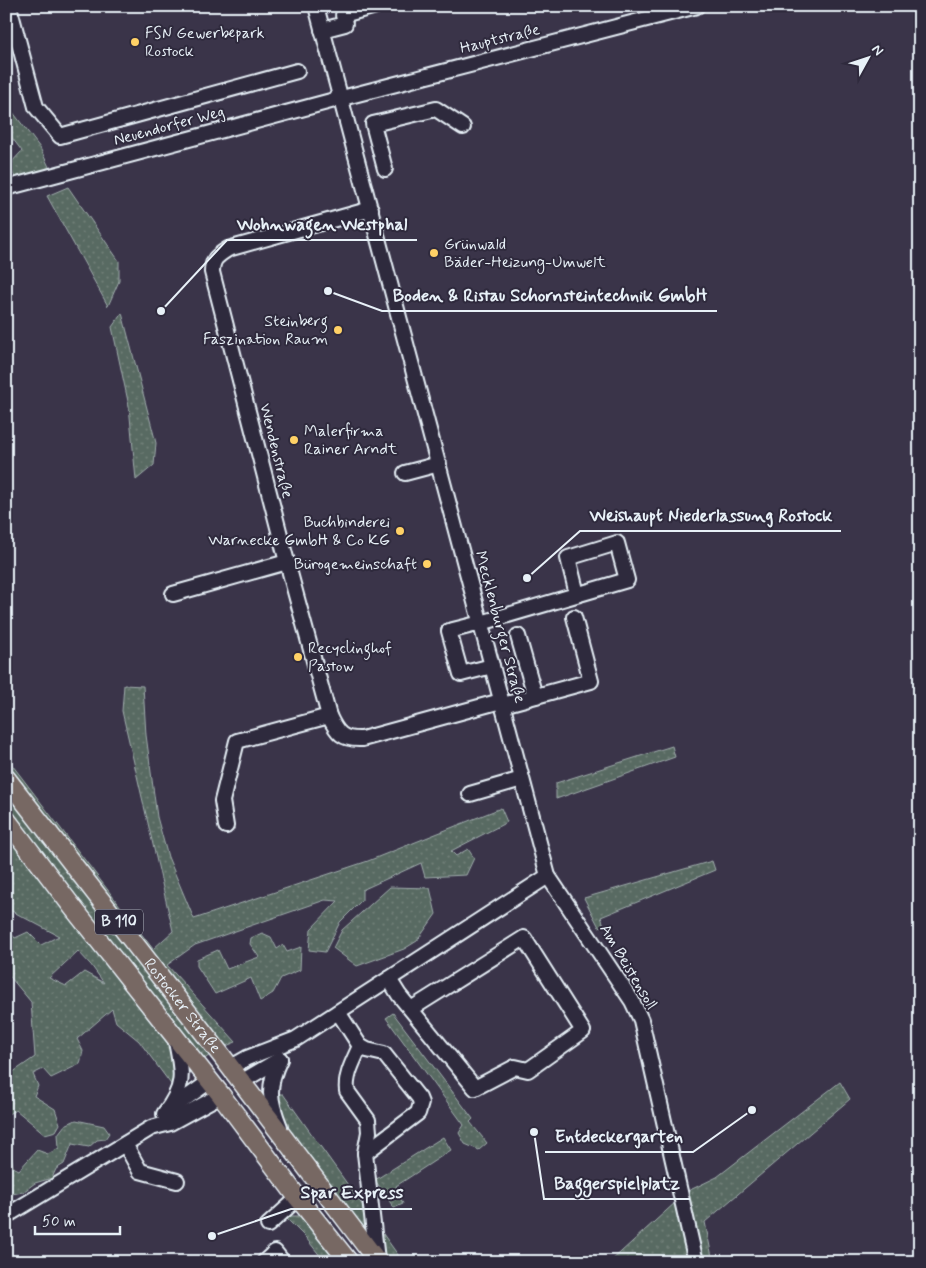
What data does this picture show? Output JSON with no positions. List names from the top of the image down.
{
  "streets": {
    "main road": ["B 110", "Rostocker Straße"],
    "street": [
      "Hauptstraße",
      "Neuendorfer Weg",
      "Wendenstraße",
      "Mecklenburger Straße",
      "Am Beistensoll"
    ]
  },
  "crossings": [
    ["Hauptstraße", "Neuendorfer Weg"],
    ["Hauptstraße", "Mecklenburger Straße"],
    ["Neuendorfer Weg", "Mecklenburger Straße"],
    ["Wendenstraße", "Mecklenburger Straße"],
    ["Mecklenburger Straße", "Am Beistensoll"],
    ["B 110", "Rostocker Straße"]
  ],
  "places": [
    "FSN Gewerbepark Rostock",
    "Grünwald Bäder-Heizung-Umwelt",
    "Boden & Ristau Schornsteintechnik GmbH",
    "Wohnwagen Westphal",
    "Steinberg Faszination Raum",
    "Malerfirma Rainer Arndt",
    "Buchbinderei Warnecke GmbH & Co KG",
    "Bürogemeinschaft",
    "Weishaupt Niederlassung Rostock",
    "Recyclinghof Pastow",
    "Entdeckergarten",
    "Baggerspielplatz",
    "Spar Express"
  ],
  "scale_bar": "50 m",
  "north": "top right"
}
